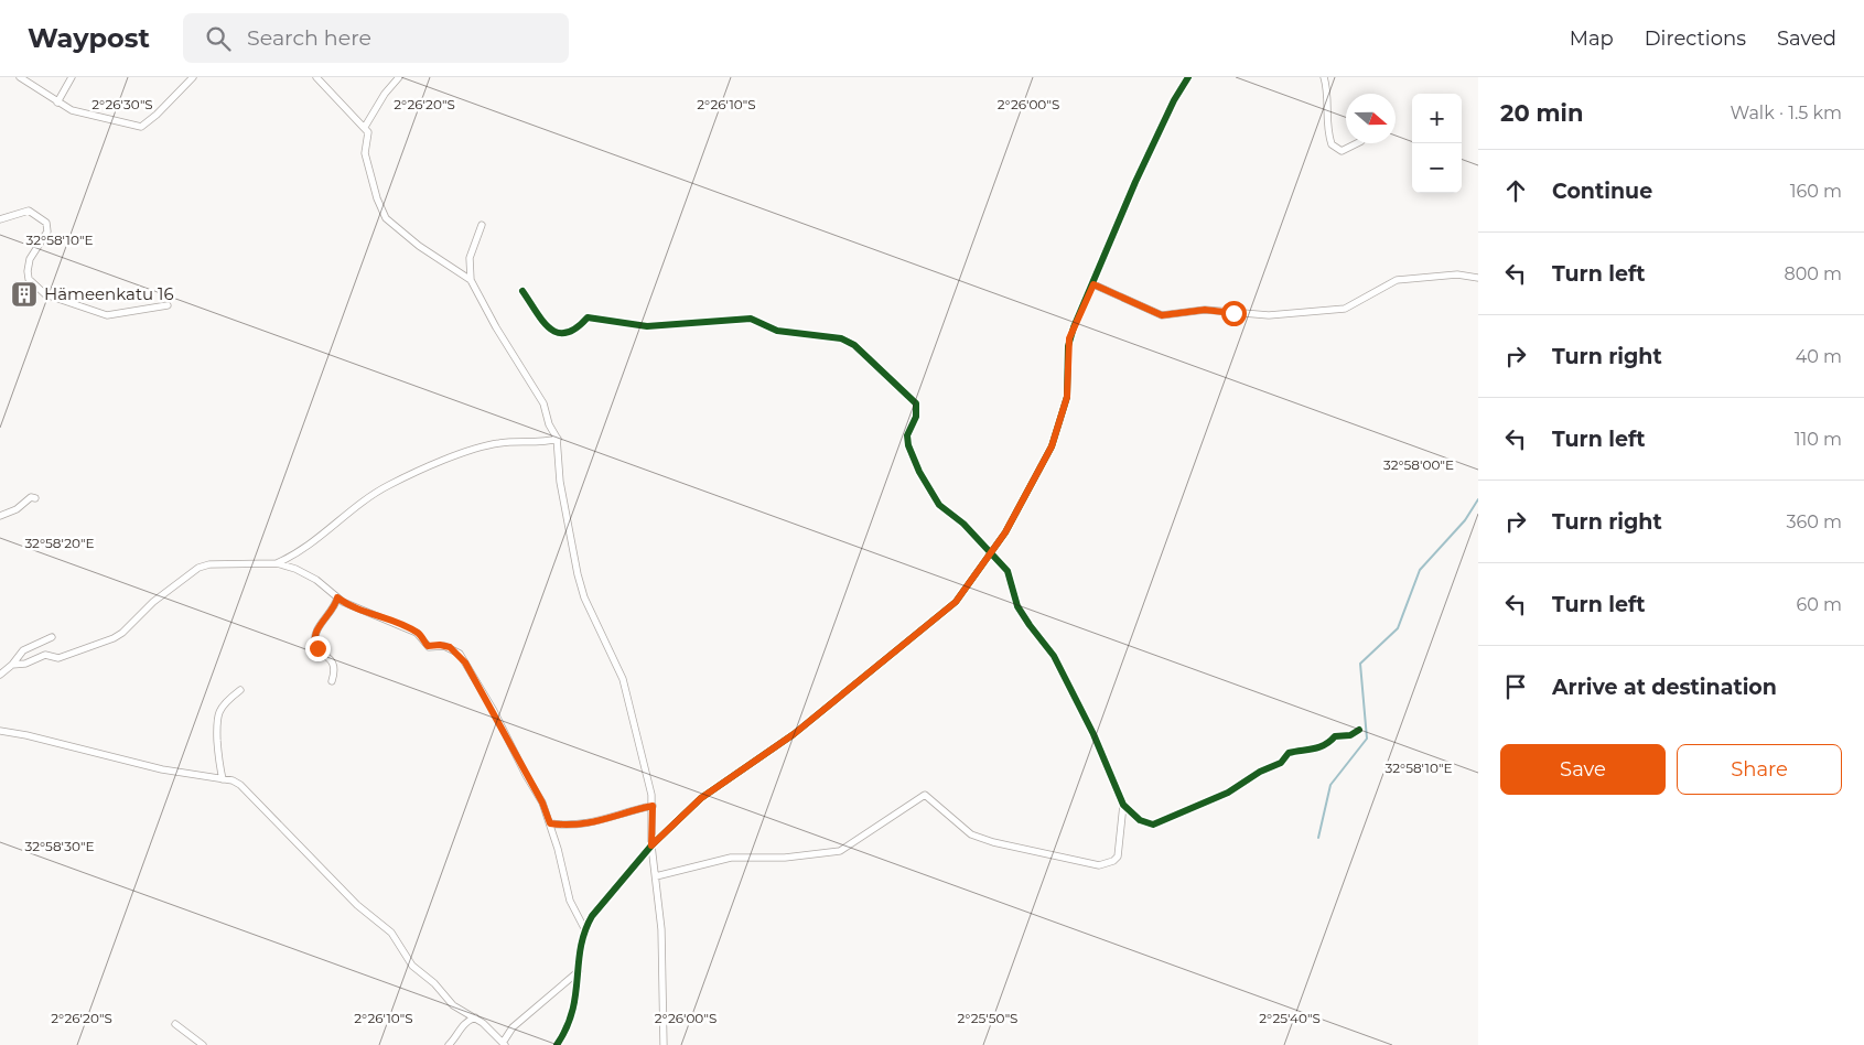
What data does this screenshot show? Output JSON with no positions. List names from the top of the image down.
{
  "places": {
    "building": ["Hämeenkatu 16"]
  },
  "north": "right",
  "page": {
    "header": "Waypost",
    "search": "Search here",
    "nav": ["Map", "Directions", "Saved"],
    "heading": ["20 min", "Walk · 1.5 km"],
    "map_buttons": ["+", "−"],
    "list": [
      ["Continue", "160 m"],
      ["Turn left", "800 m"],
      ["Turn right", "40 m"],
      ["Turn left", "110 m"],
      ["Turn right", "360 m"],
      ["Turn left", "60 m"],
      "Arrive at destination"
    ],
    "buttons": ["Save", "Share"]
  },
  "coordinates": [
    "2°26'30\"S",
    "2°26'20\"S",
    "2°26'10\"S",
    "2°26'00\"S",
    "32°58'10\"E",
    "32°58'00\"E",
    "32°58'20\"E",
    "32°58'30\"E",
    "2°25'50\"S",
    "2°25'40\"S"
  ]
}
